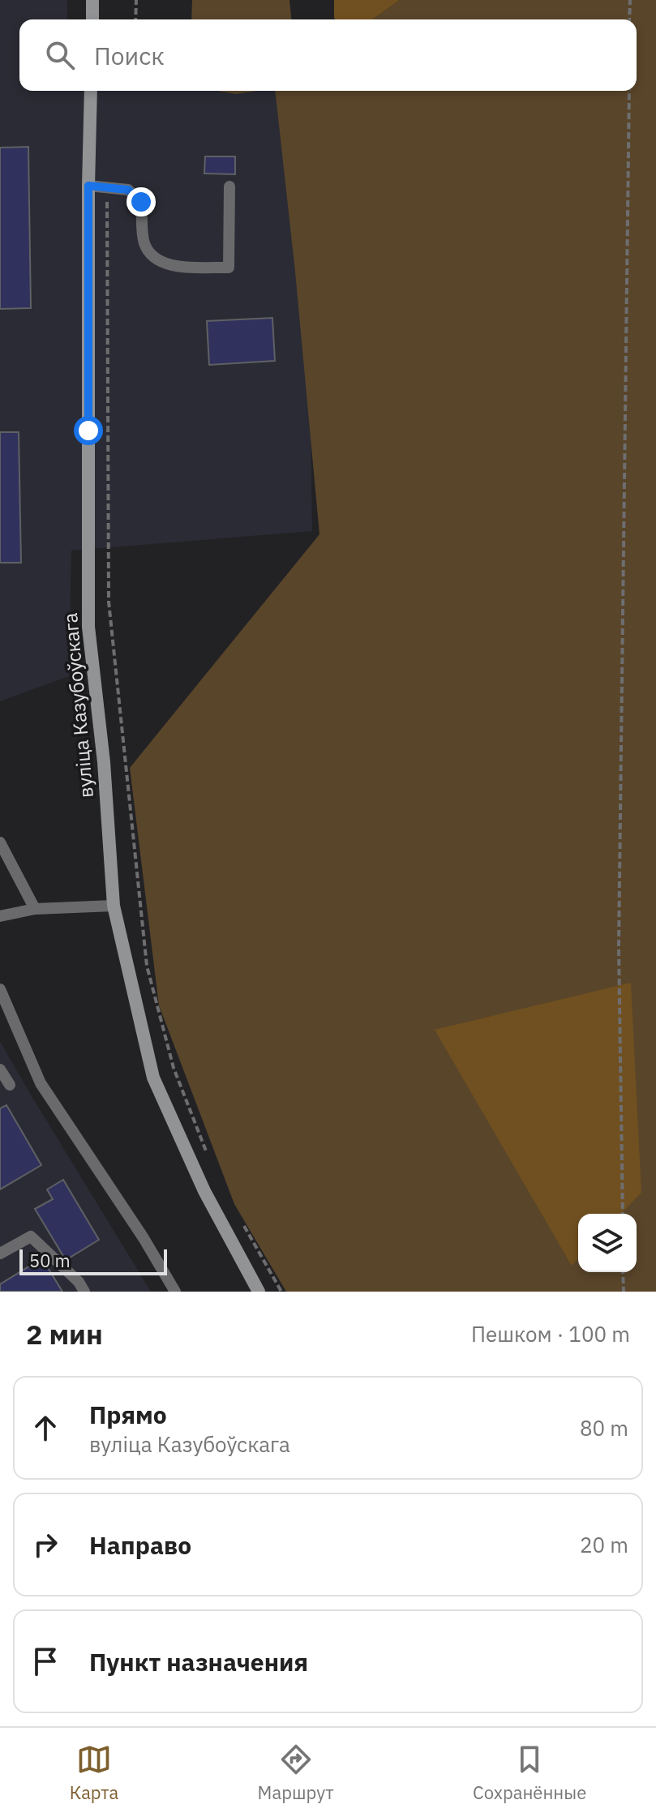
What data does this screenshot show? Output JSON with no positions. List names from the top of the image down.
{
  "streets": {
    "street": ["вуліца Казубоўскага"]
  },
  "scale_bar": "50 m",
  "page": {
    "search": "Поиск",
    "scale": "50 m",
    "heading": ["2 мин", "Пешком · 100 m"],
    "list": [
      ["Прямо", "вуліца Казубоўскага", "80 m"],
      ["Направо", "20 m"],
      "Пункт назначения"
    ],
    "nav": ["Карта", "Маршрут", "Сохранённые"]
  }
}
